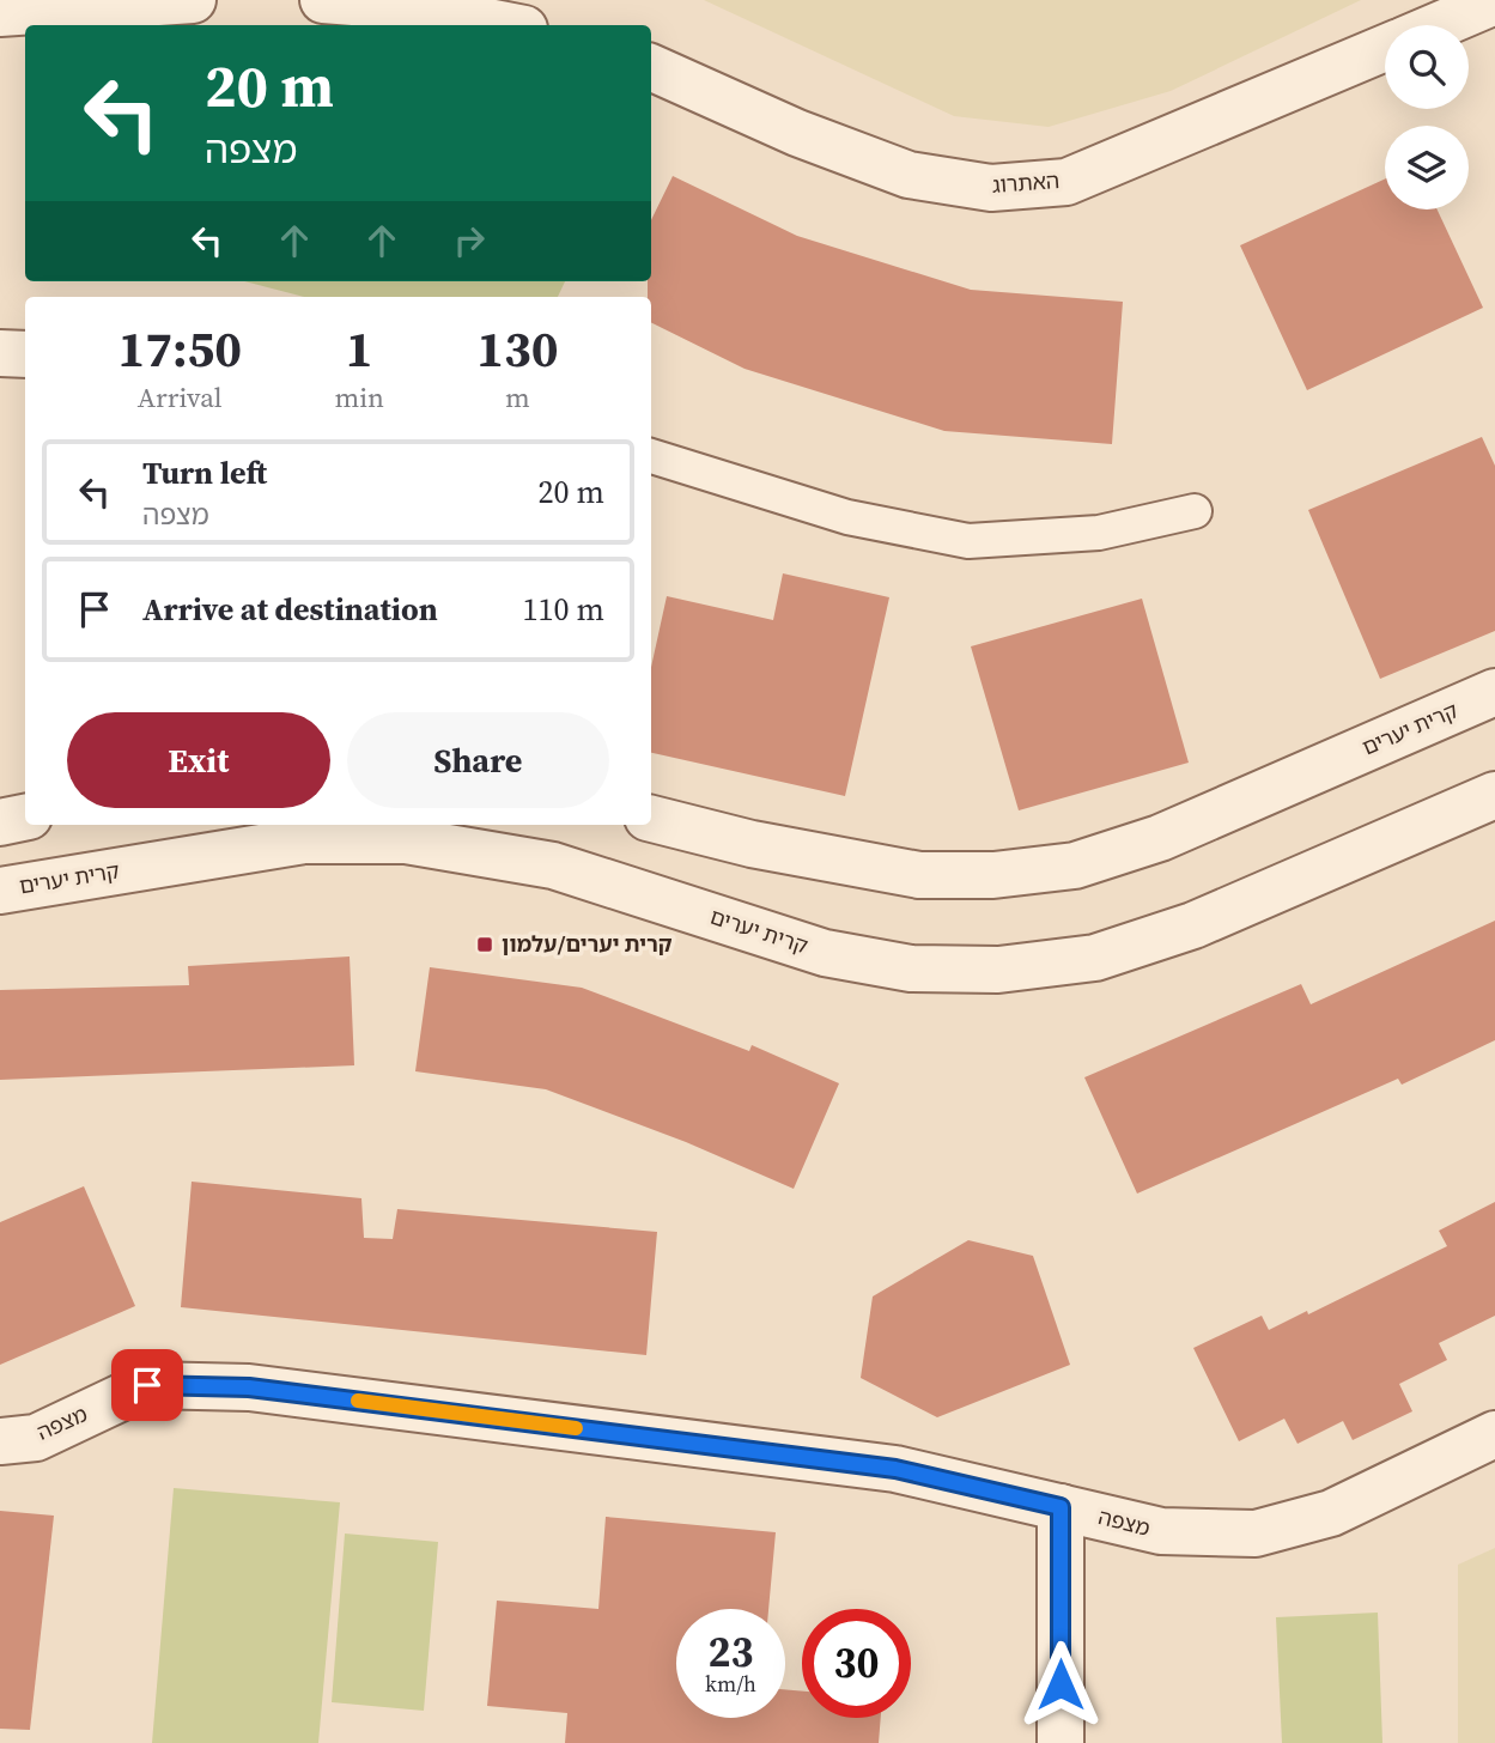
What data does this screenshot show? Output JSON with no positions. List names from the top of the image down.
{
  "streets": {
    "street": ["האתרוג", "קרית יערים", "מצפה"]
  },
  "places": {
    "transit": ["קרית יערים/עלמון"]
  },
  "page": {
    "turn": ["20 m", "מצפה"],
    "eta": [
      "17:50",
      "Arrival",
      "1",
      "min",
      "130",
      "m"
    ],
    "list": [
      {
        "name": "Turn left",
        "note": "מצפה",
        "value": "20 m"
      },
      {
        "name": "Arrive at destination",
        "value": "110 m"
      }
    ],
    "buttons": ["Exit", "Share"],
    "speed": "23 km/h",
    "limit": "30"
  }
}
